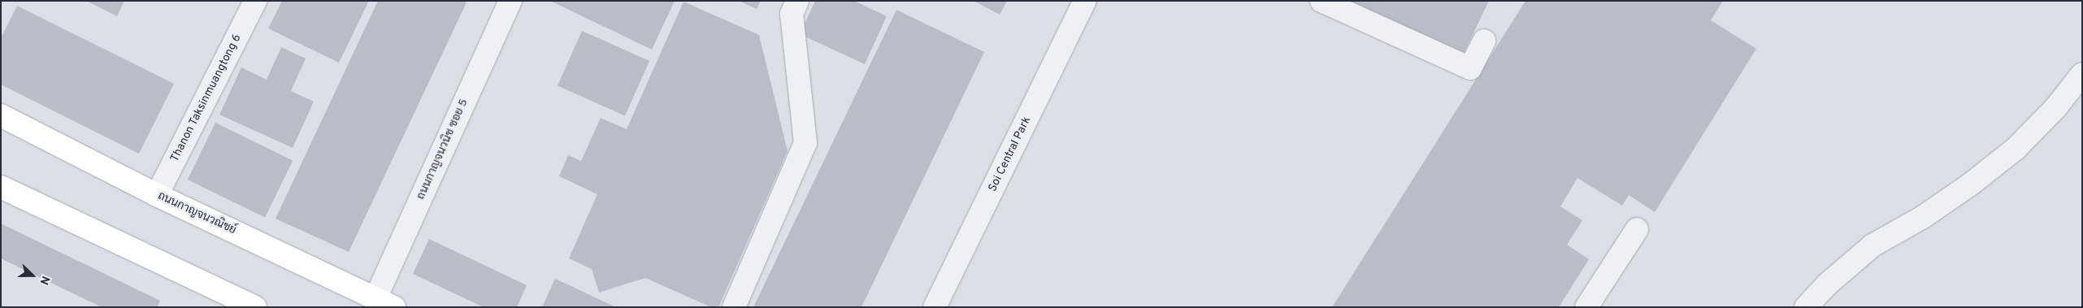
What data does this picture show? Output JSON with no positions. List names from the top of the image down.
{
  "streets": {
    "main road": ["ถนนกาญจนวณิชย์"],
    "street": ["Thanon Taksinmuangtong 6", "ถนนกาญจนวนิช ซอย 5", "Soi Central Park"]
  },
  "crossings": [
    ["Thanon Taksinmuangtong 6", "ถนนกาญจนวณิชย์"],
    ["ถนนกาญจนวนิช ซอย 5", "ถนนกาญจนวณิชย์"]
  ],
  "north": "right"
}
